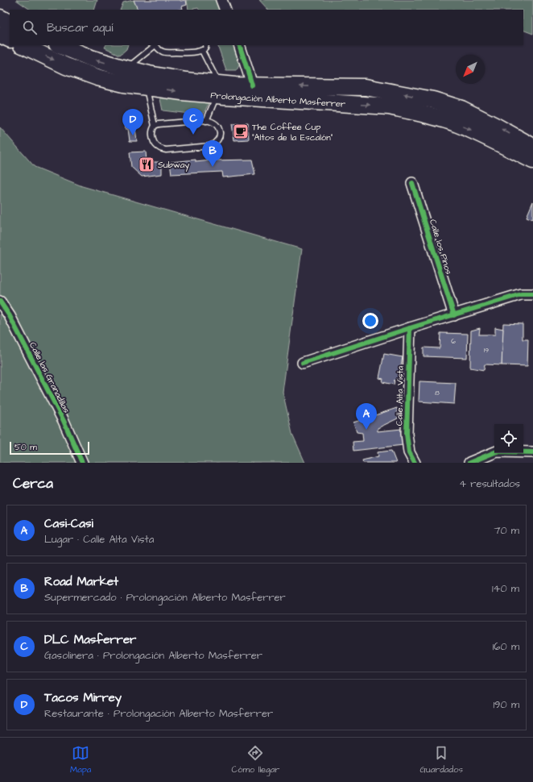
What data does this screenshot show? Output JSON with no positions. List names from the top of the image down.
{
  "streets": {
    "main road": ["Prolongación Alberto Masferrer"],
    "street": ["Calle los Pinos", "Calle las Granadillas", "Calle Alta Vista"]
  },
  "places": {
    "cafe": ["The Coffee Cup \"Altos de la Escalón\""],
    "restaurant": ["Subway"]
  },
  "house_numbers": ["6", "19", "8"],
  "scale_bar": "50 m",
  "north": "bottom left",
  "page": {
    "search": "Buscar aquí",
    "pins": [
      "C",
      "D",
      "B",
      "A"
    ],
    "scale": "50 m",
    "heading": ["Cerca", "4 resultados"],
    "list": [
      {
        "mark": "A",
        "name": "Casi-Casi",
        "note": "Lugar · Calle Alta Vista",
        "value": "70 m"
      },
      {
        "mark": "B",
        "name": "Road Market",
        "note": "Supermercado · Prolongación Alberto Masferrer",
        "value": "140 m"
      },
      {
        "mark": "C",
        "name": "DLC Masferrer",
        "note": "Gasolinera · Prolongación Alberto Masferrer",
        "value": "160 m"
      },
      {
        "mark": "D",
        "name": "Tacos Mirrey",
        "note": "Restaurante · Prolongación Alberto Masferrer",
        "value": "190 m"
      }
    ],
    "nav": ["Mapa", "Cómo llegar", "Guardados"]
  }
}
